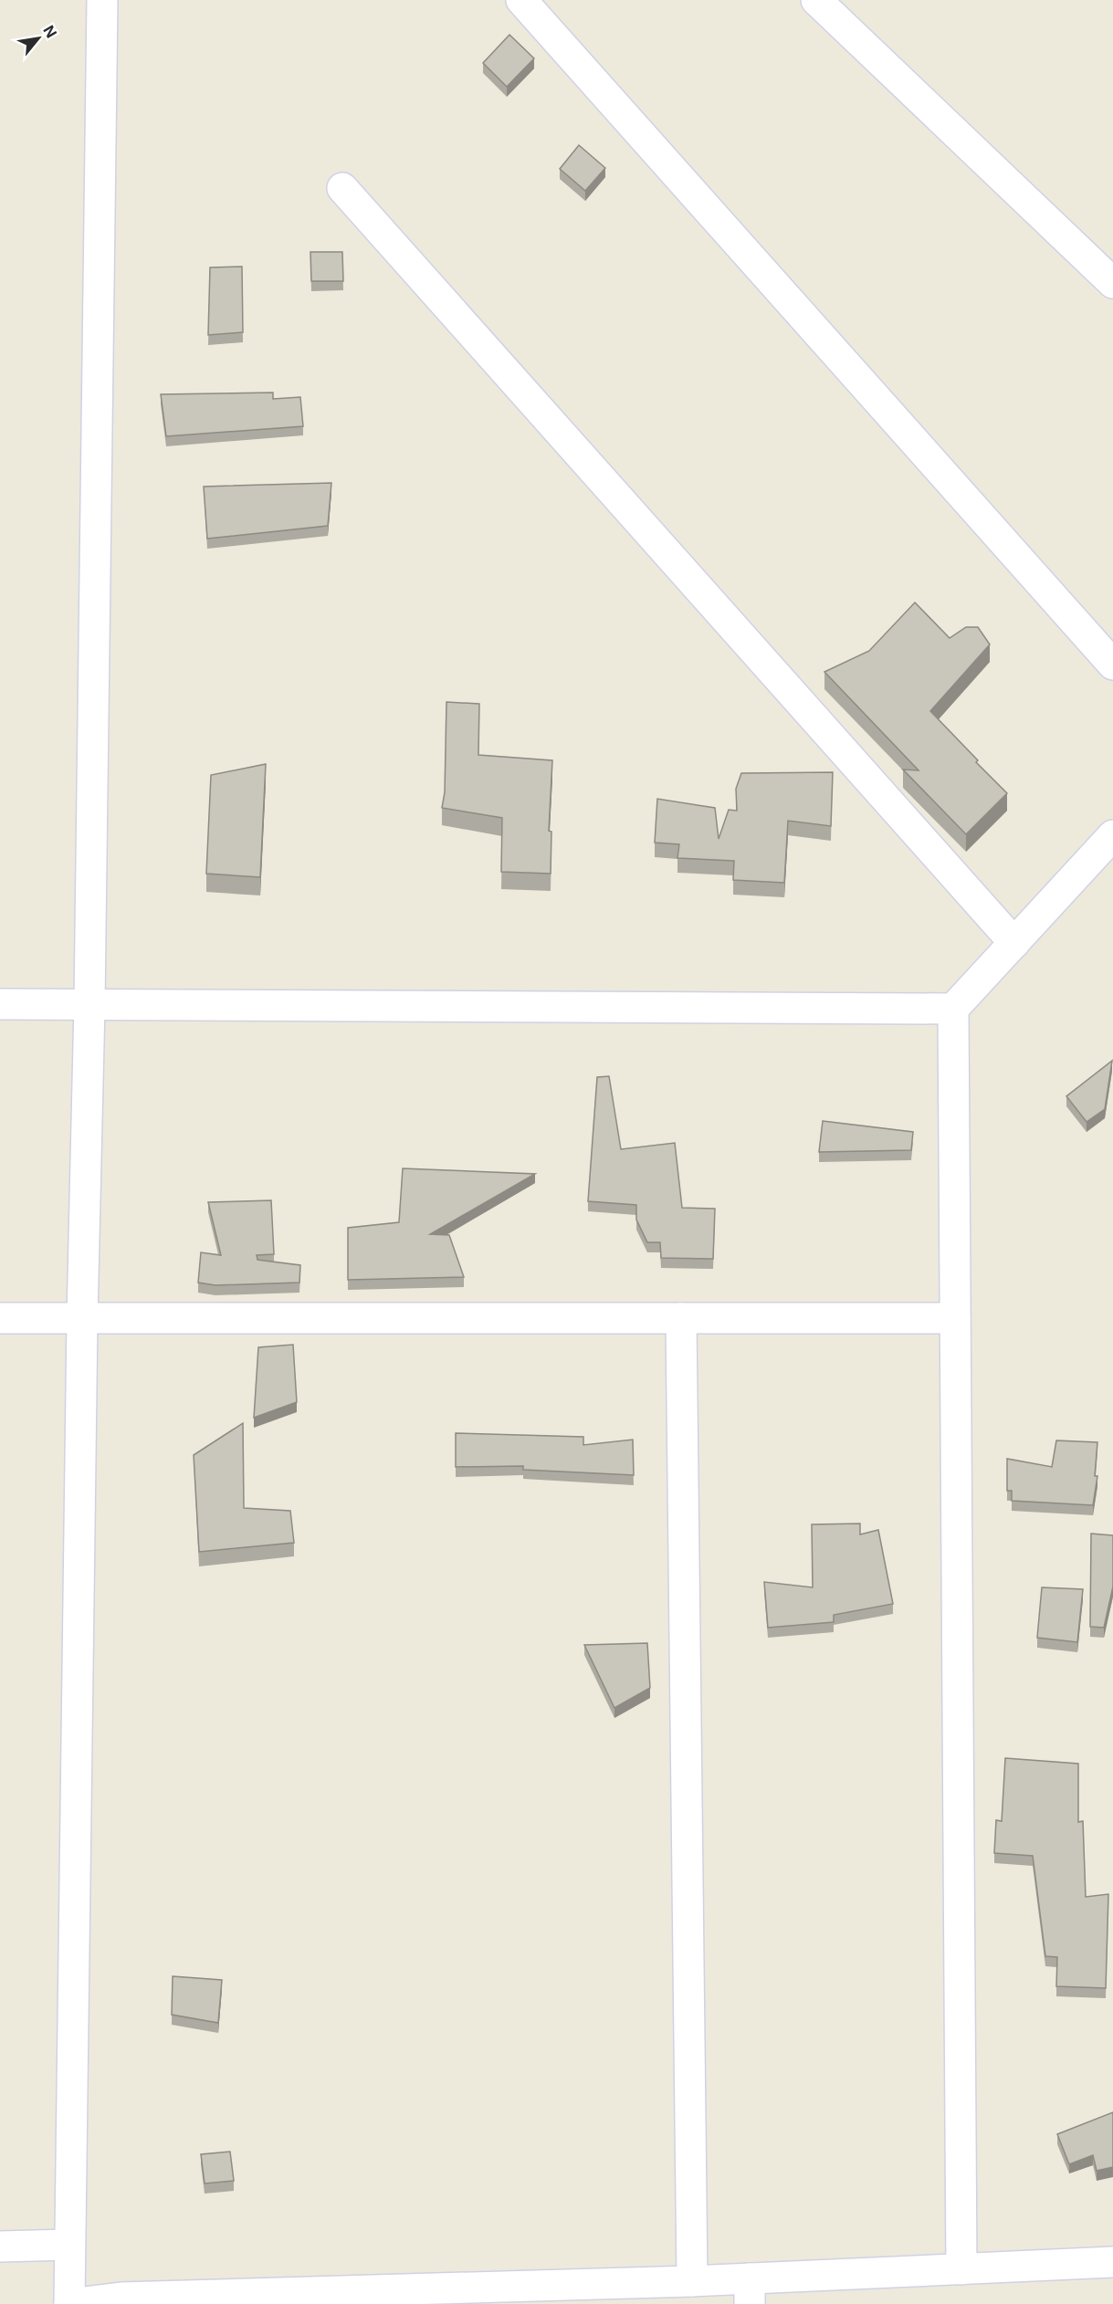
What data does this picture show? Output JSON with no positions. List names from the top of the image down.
{
  "north": "top right"
}
